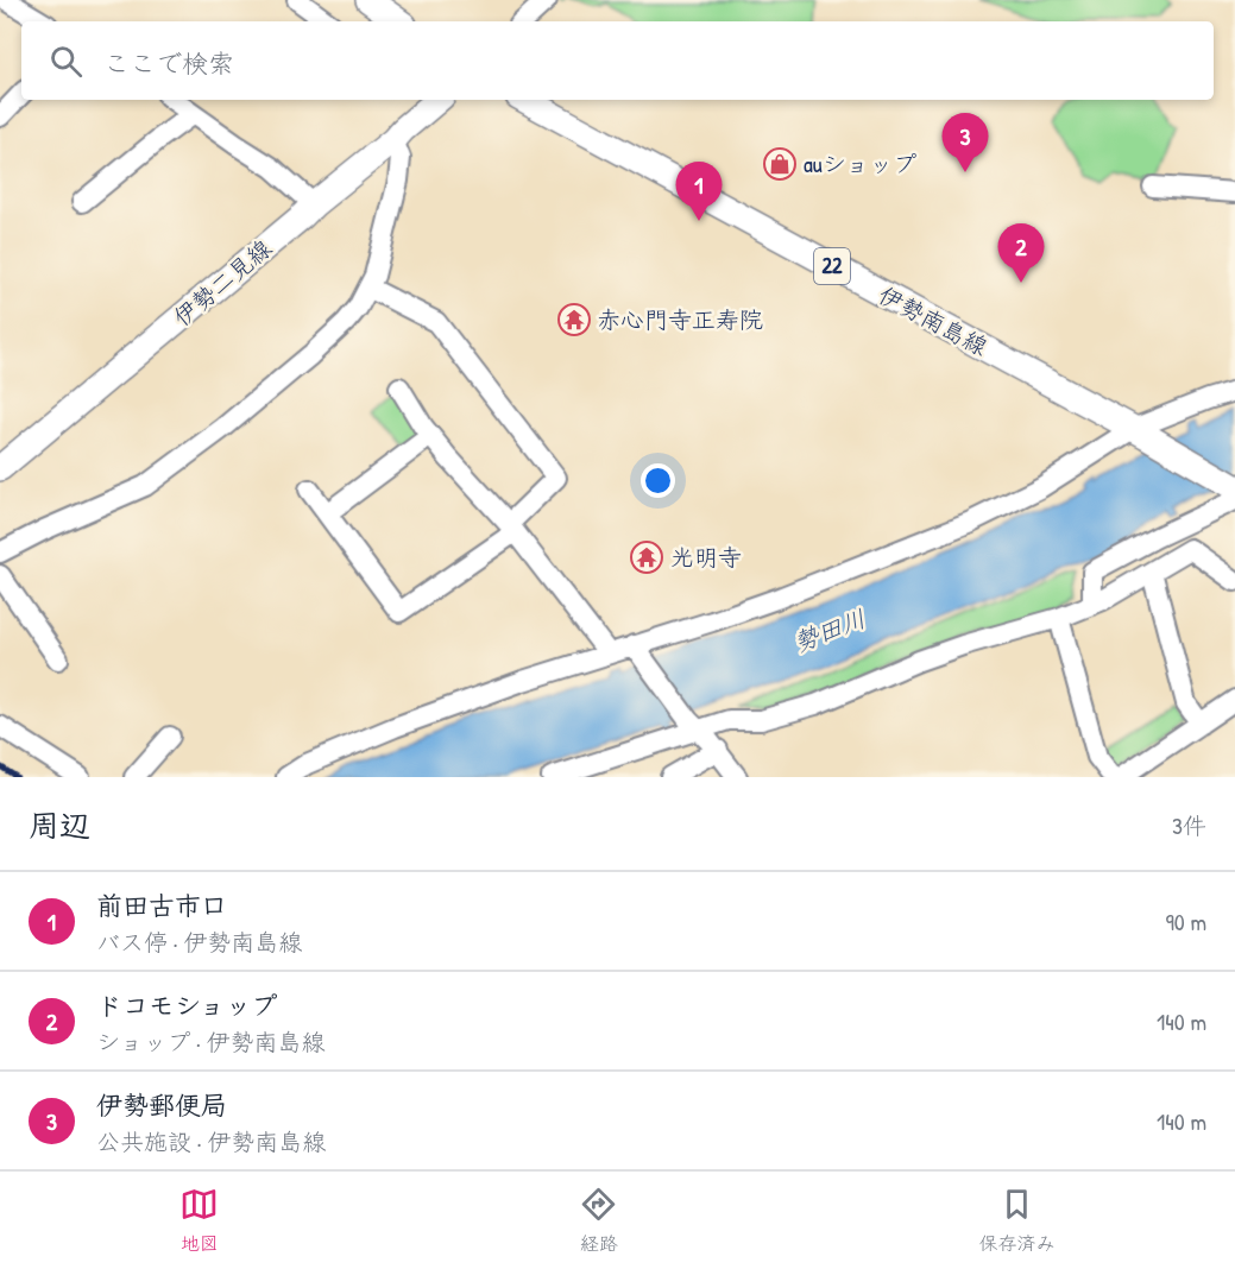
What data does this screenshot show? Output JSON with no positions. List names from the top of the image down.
{
  "streets": {
    "main road": ["22", "伊勢二見線", "伊勢南島線"]
  },
  "water": ["勢田川"],
  "places": {
    "shop": ["auショップ"],
    "temple": ["赤心門寺正寿院", "光明寺"]
  },
  "page": {
    "search": "ここで検索",
    "pins": ["3", "1", "2"],
    "heading": ["周辺", "3件"],
    "list": [
      {
        "mark": "1",
        "name": "前田古市口",
        "note": "バス停 · 伊勢南島線",
        "value": "90 m"
      },
      {
        "mark": "2",
        "name": "ドコモショップ",
        "note": "ショップ · 伊勢南島線",
        "value": "140 m"
      },
      {
        "mark": "3",
        "name": "伊勢郵便局",
        "note": "公共施設 · 伊勢南島線",
        "value": "140 m"
      }
    ],
    "nav": ["地図", "経路", "保存済み"]
  }
}
